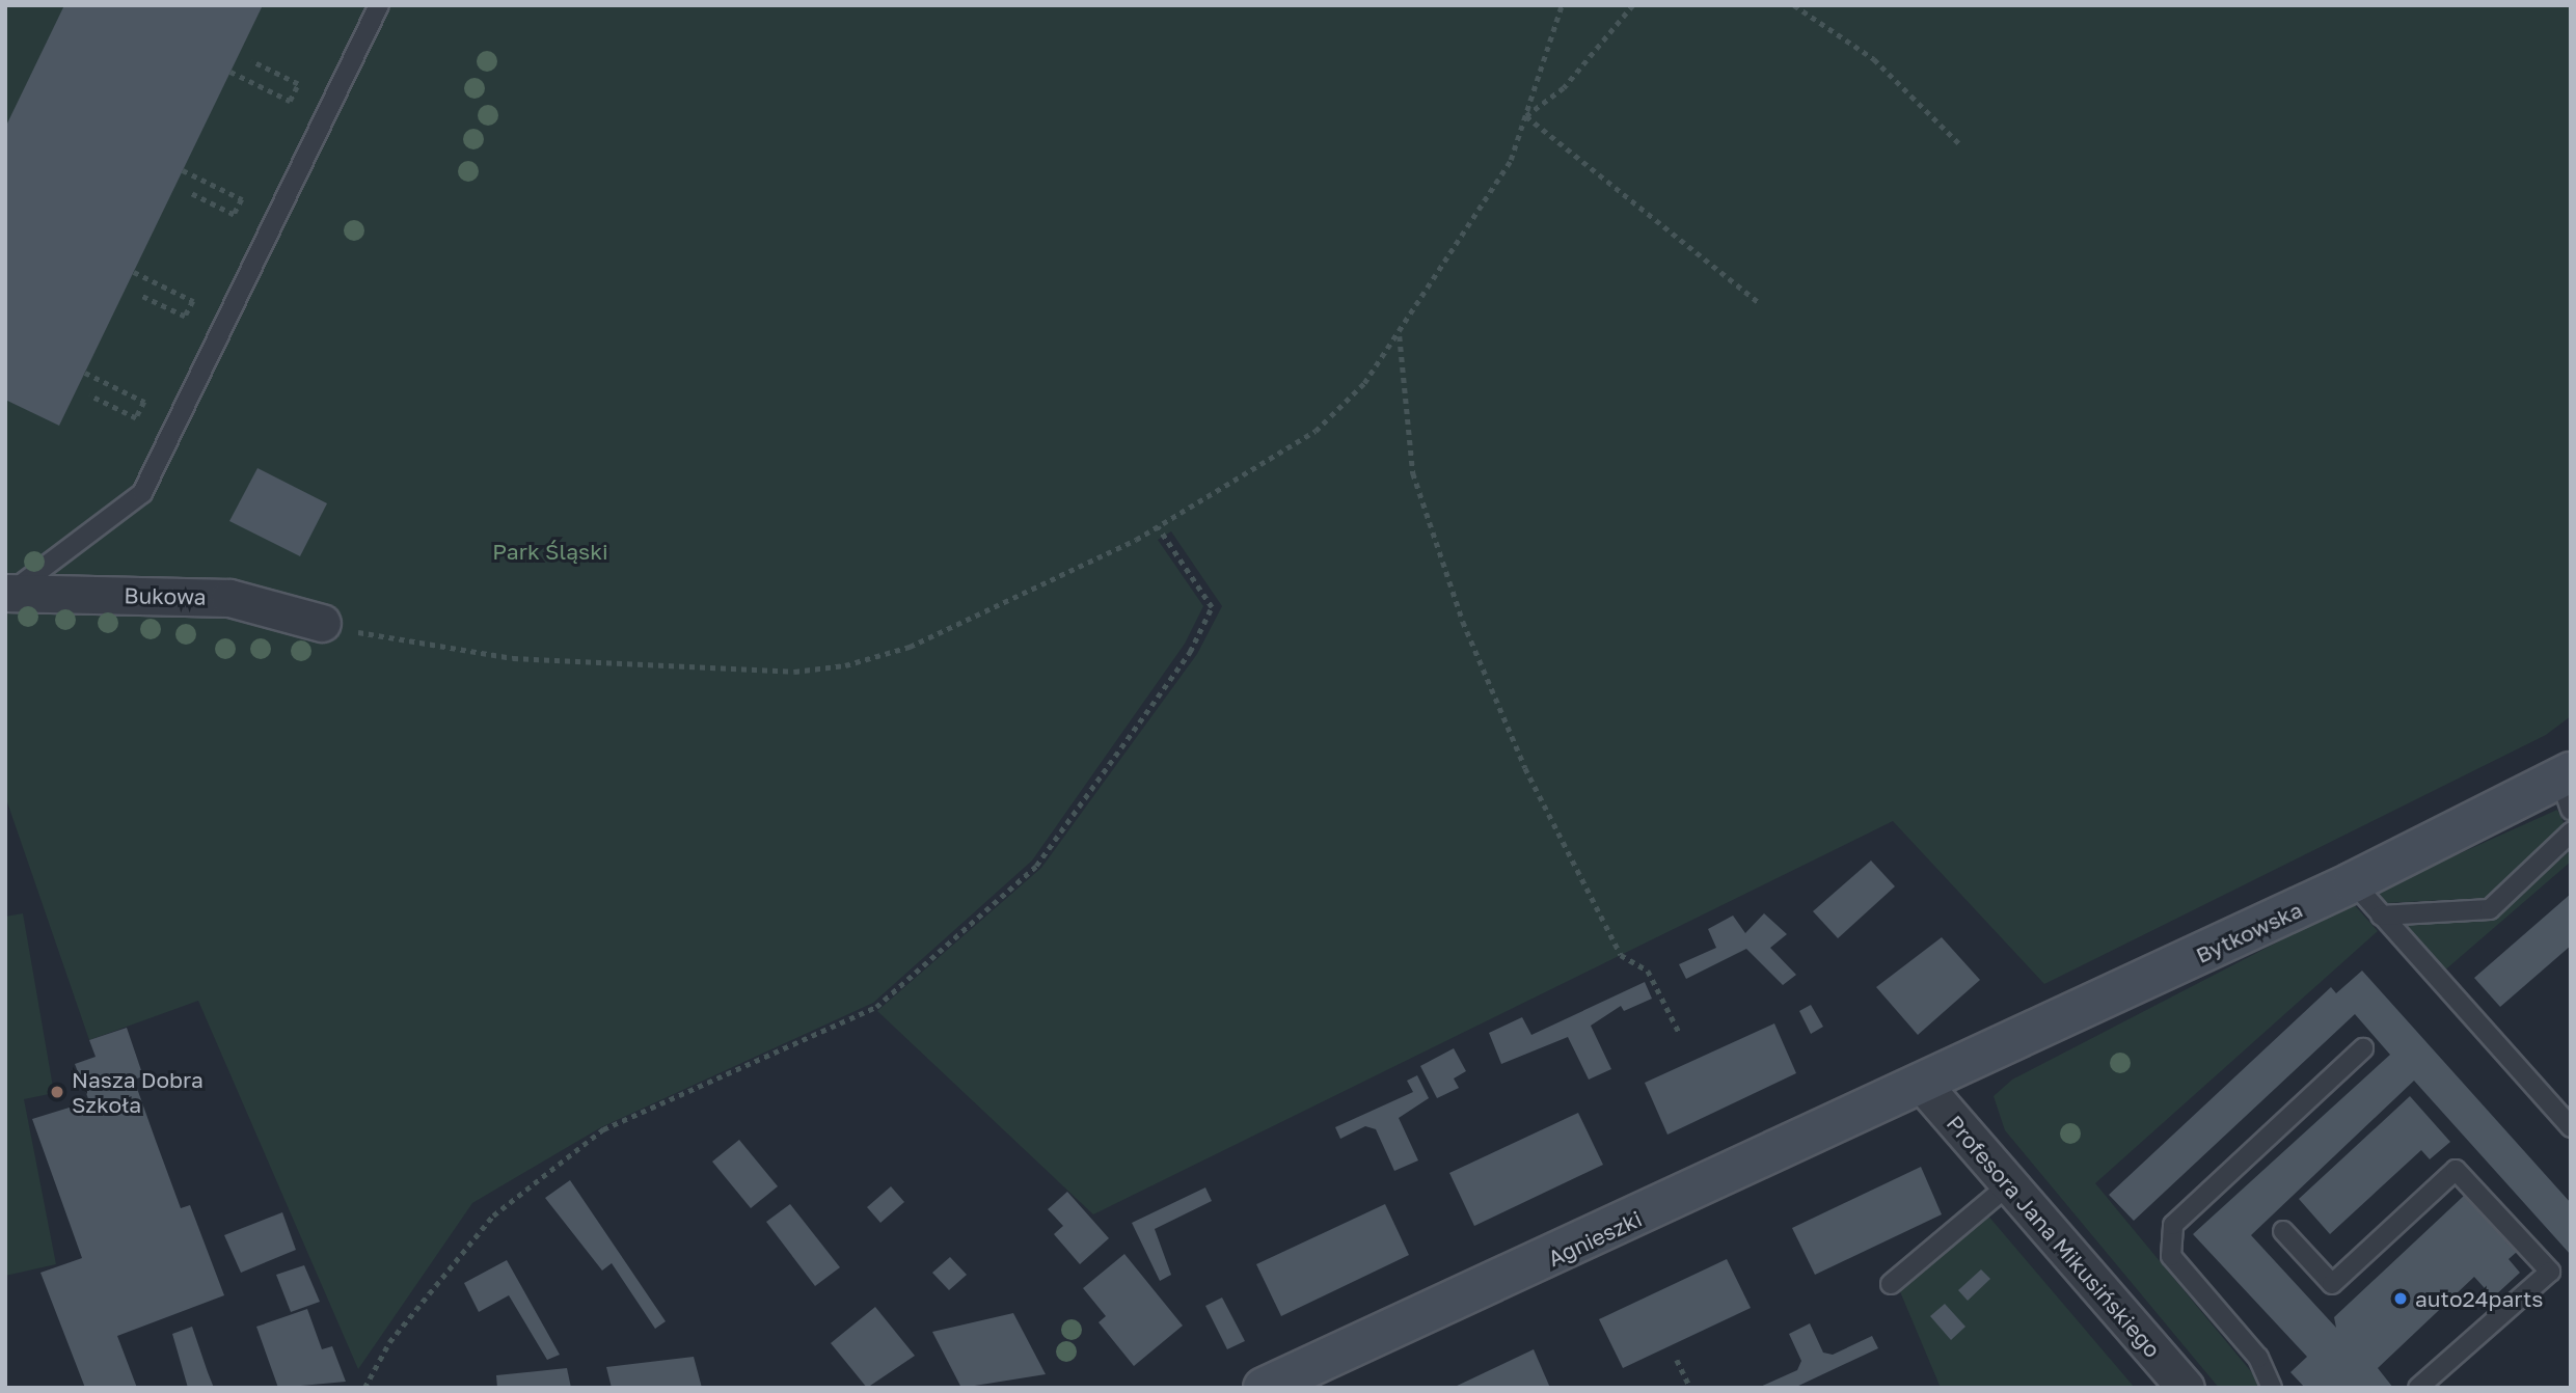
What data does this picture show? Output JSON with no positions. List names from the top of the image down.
{
  "streets": {
    "street": [
      "Bukowa",
      "Bytkowska",
      "Profesora Jana Mikusińskiego",
      "Agnieszki"
    ]
  },
  "crossings": [
    ["Bytkowska", "Profesora Jana Mikusińskiego"],
    ["Bytkowska", "Agnieszki"],
    ["Profesora Jana Mikusińskiego", "Agnieszki"]
  ],
  "parks": ["Park Śląski"],
  "places": ["Nasza Dobra Szkoła", "auto24parts"]
}
